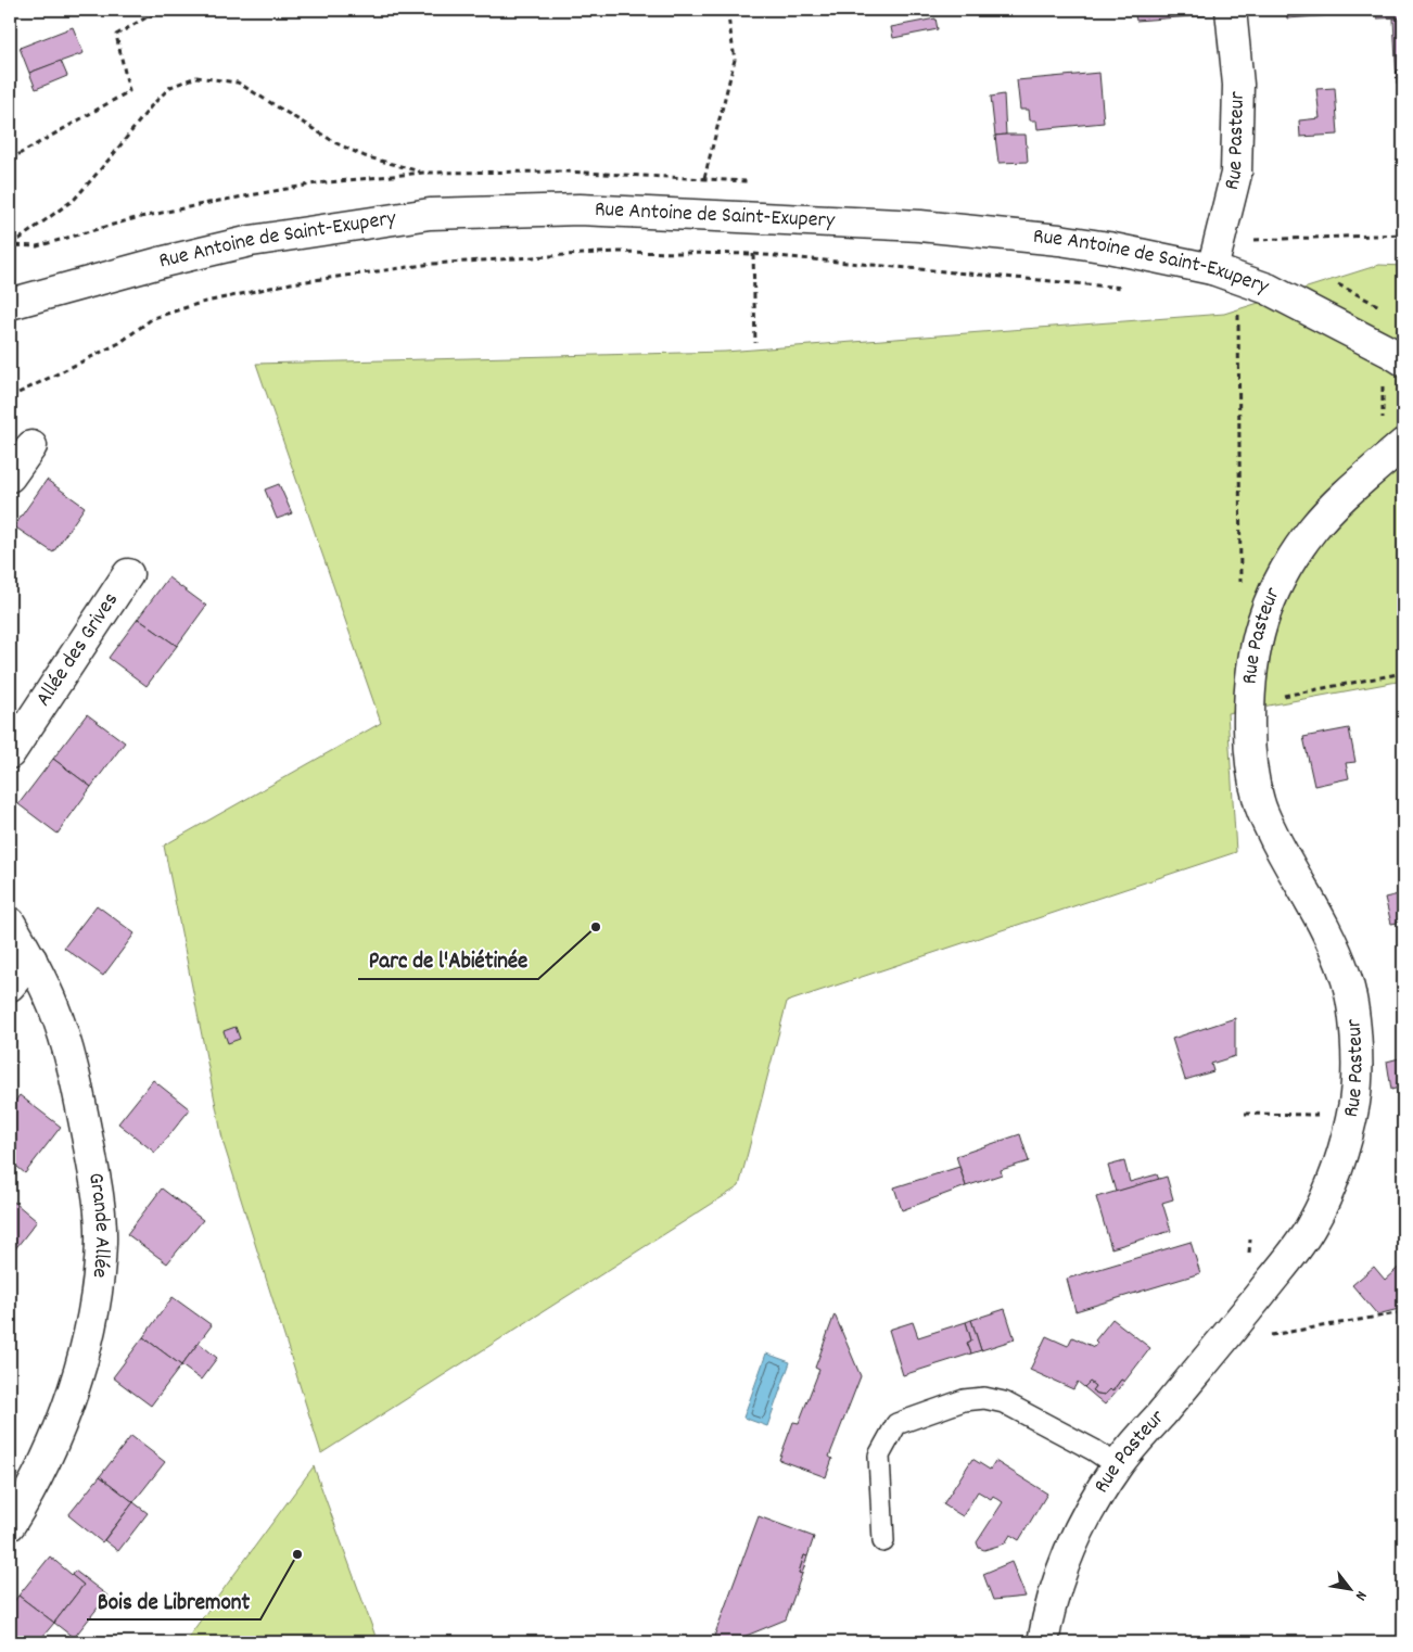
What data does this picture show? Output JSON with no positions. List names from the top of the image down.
{
  "streets": {
    "street": [
      "Rue Pasteur",
      "Rue Antoine de Saint-Exupery",
      "Allée des Grives",
      "Grande Allée"
    ]
  },
  "crossings": [
    ["Rue Pasteur", "Rue Antoine de Saint-Exupery"]
  ],
  "places": ["Parc de l'Abiétinée", "Bois de Libremont"],
  "north": "bottom right"
}
